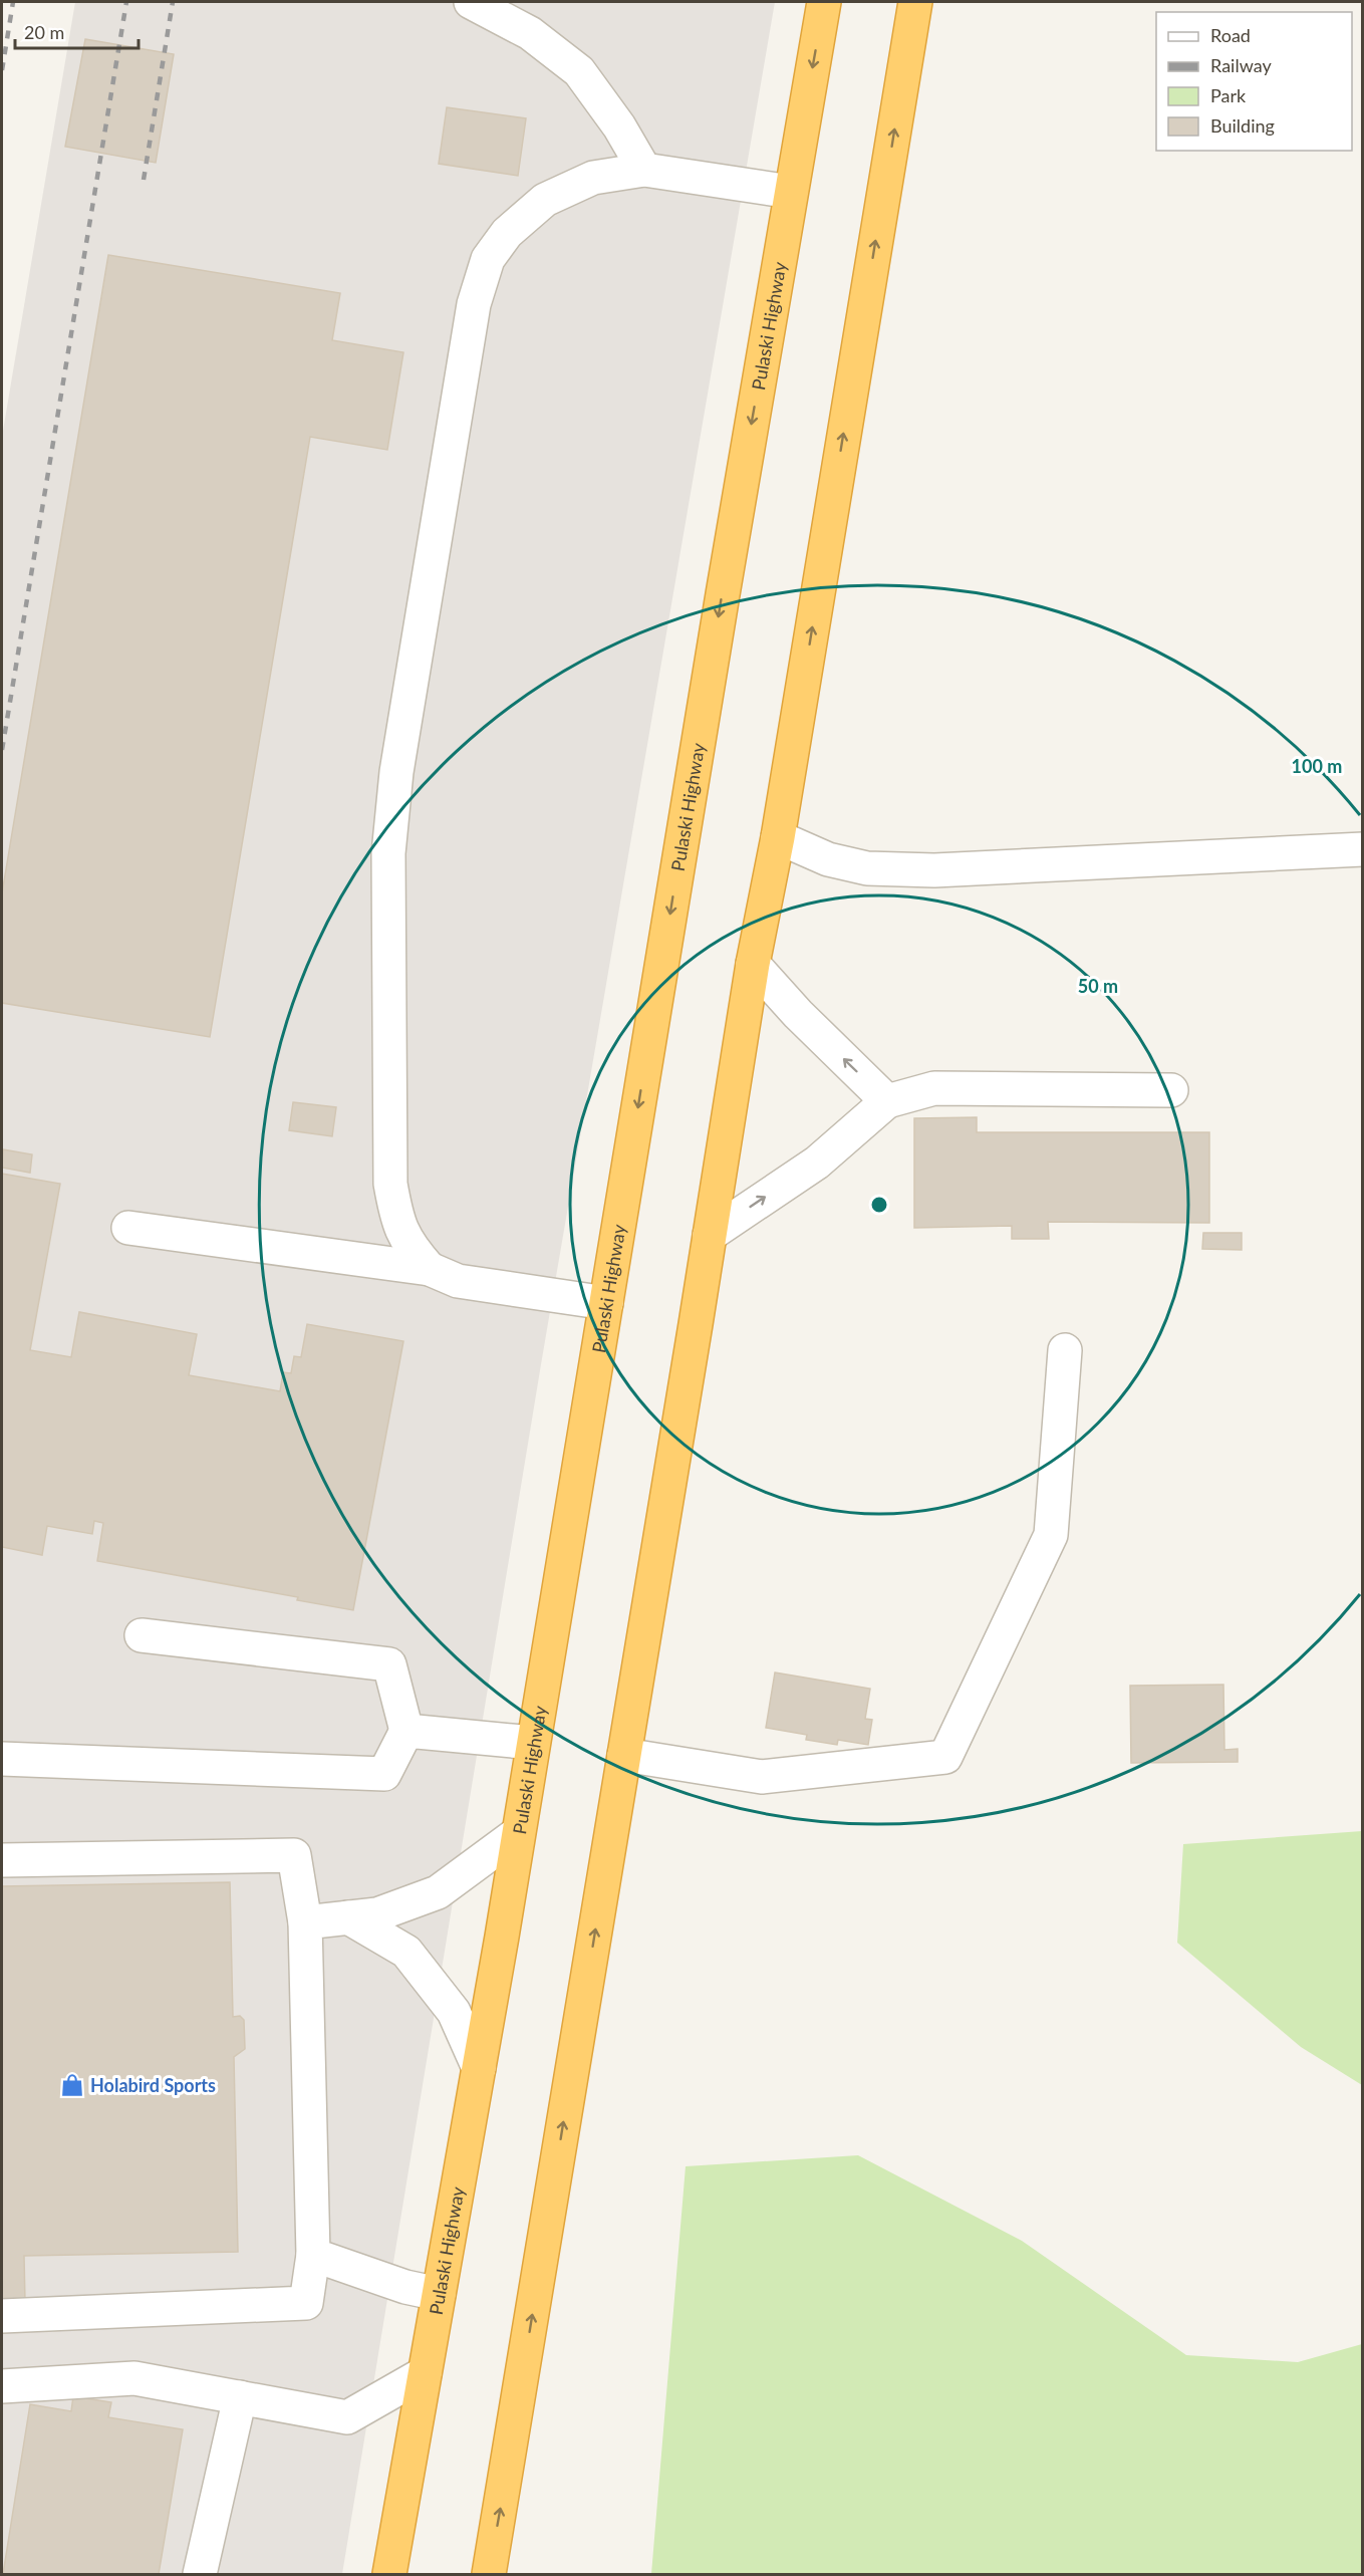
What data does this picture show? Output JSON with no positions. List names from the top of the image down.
{
  "streets": {
    "highway": ["Pulaski Highway"]
  },
  "places": {
    "shop": ["Holabird Sports"]
  },
  "legend": [
    "Road",
    "Railway",
    "Park",
    "Building"
  ],
  "scale_bar": "20 m",
  "rings": ["100 m", "50 m"]
}
